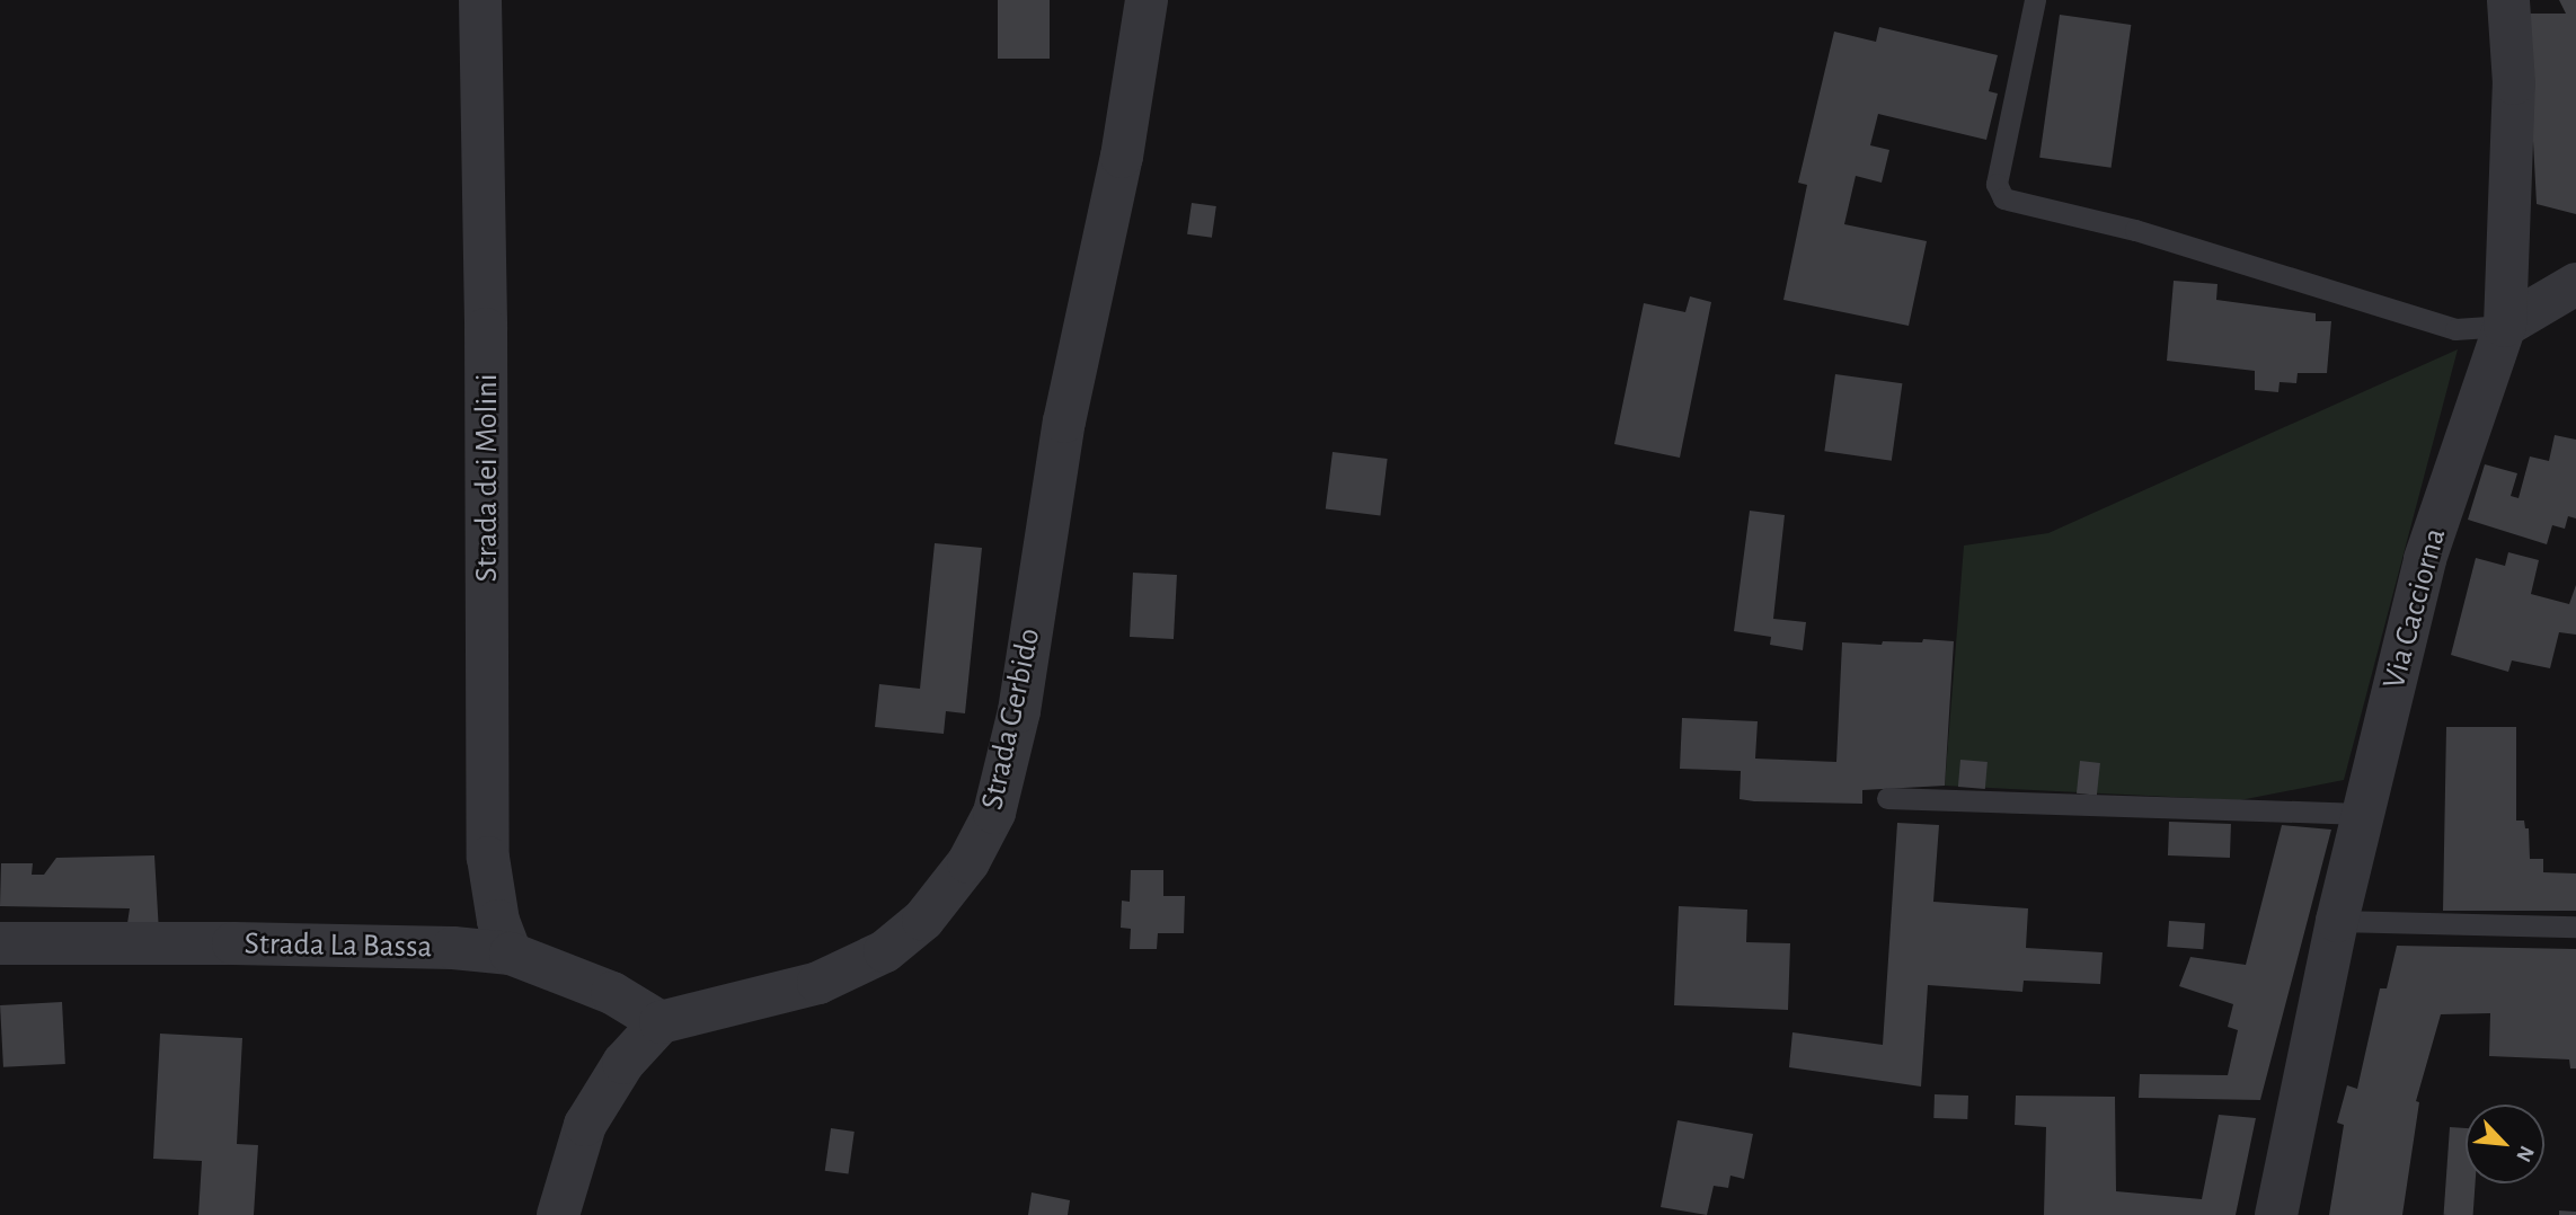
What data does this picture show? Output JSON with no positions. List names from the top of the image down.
{
  "streets": {
    "street": [
      "Strada dei Molini",
      "Via Cacciorna",
      "Strada Gerbido",
      "Strada La Bassa"
    ]
  },
  "crossings": [
    ["Strada dei Molini", "Strada La Bassa"],
    ["Strada Gerbido", "Strada La Bassa"]
  ],
  "north": "bottom right"
}
